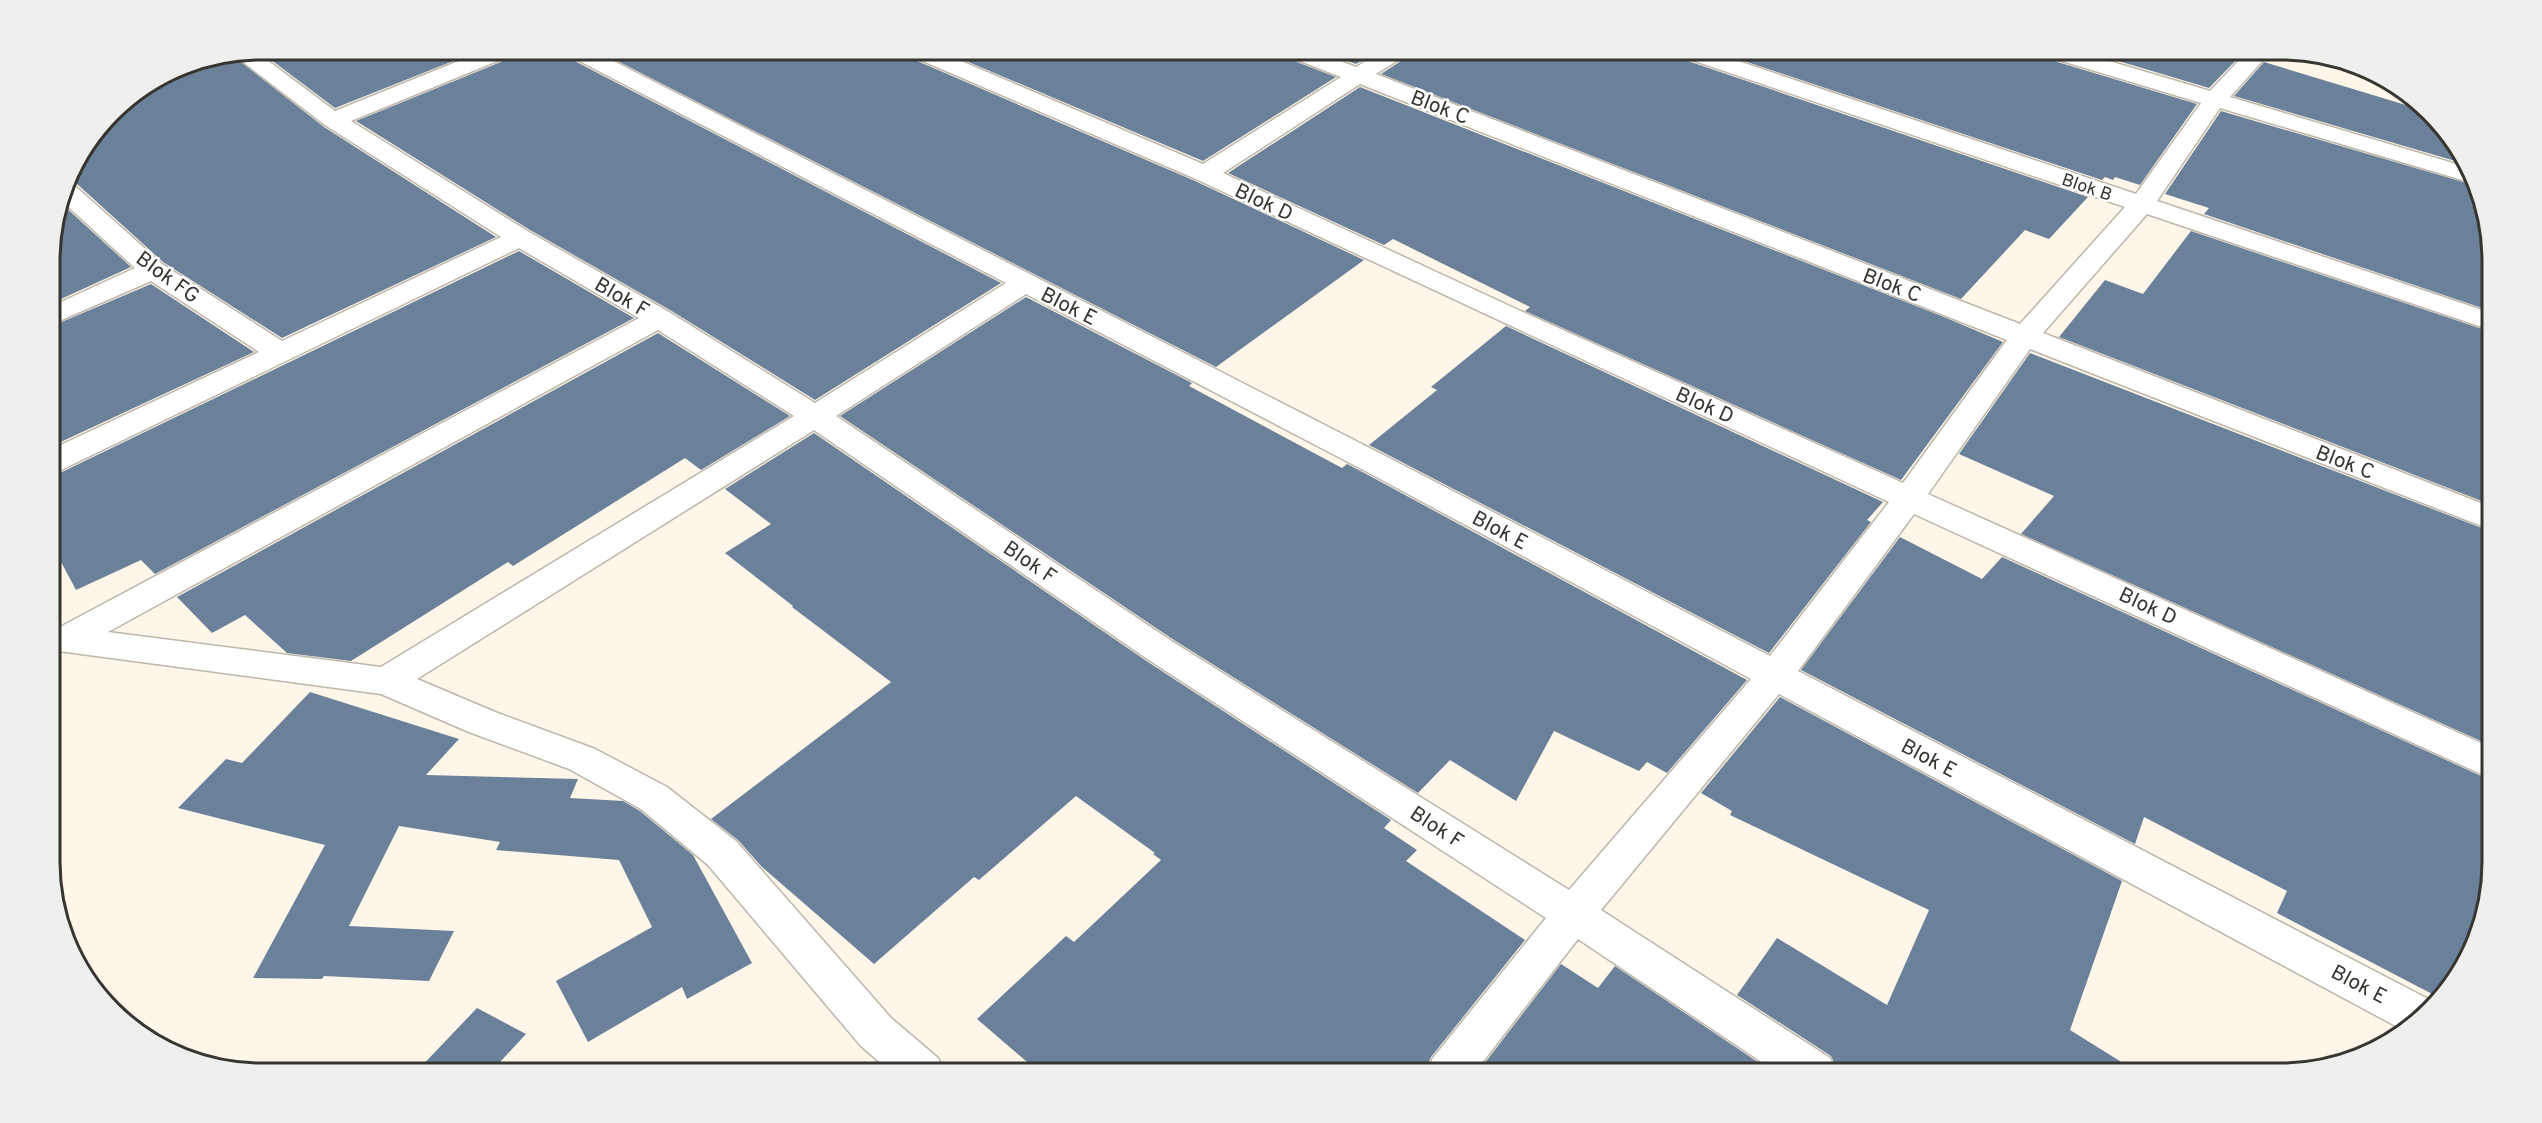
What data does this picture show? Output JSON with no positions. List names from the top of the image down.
{
  "streets": {
    "street": [
      "Blok C",
      "Blok B",
      "Blok D",
      "Blok FG",
      "Blok F",
      "Blok E"
    ]
  }
}
